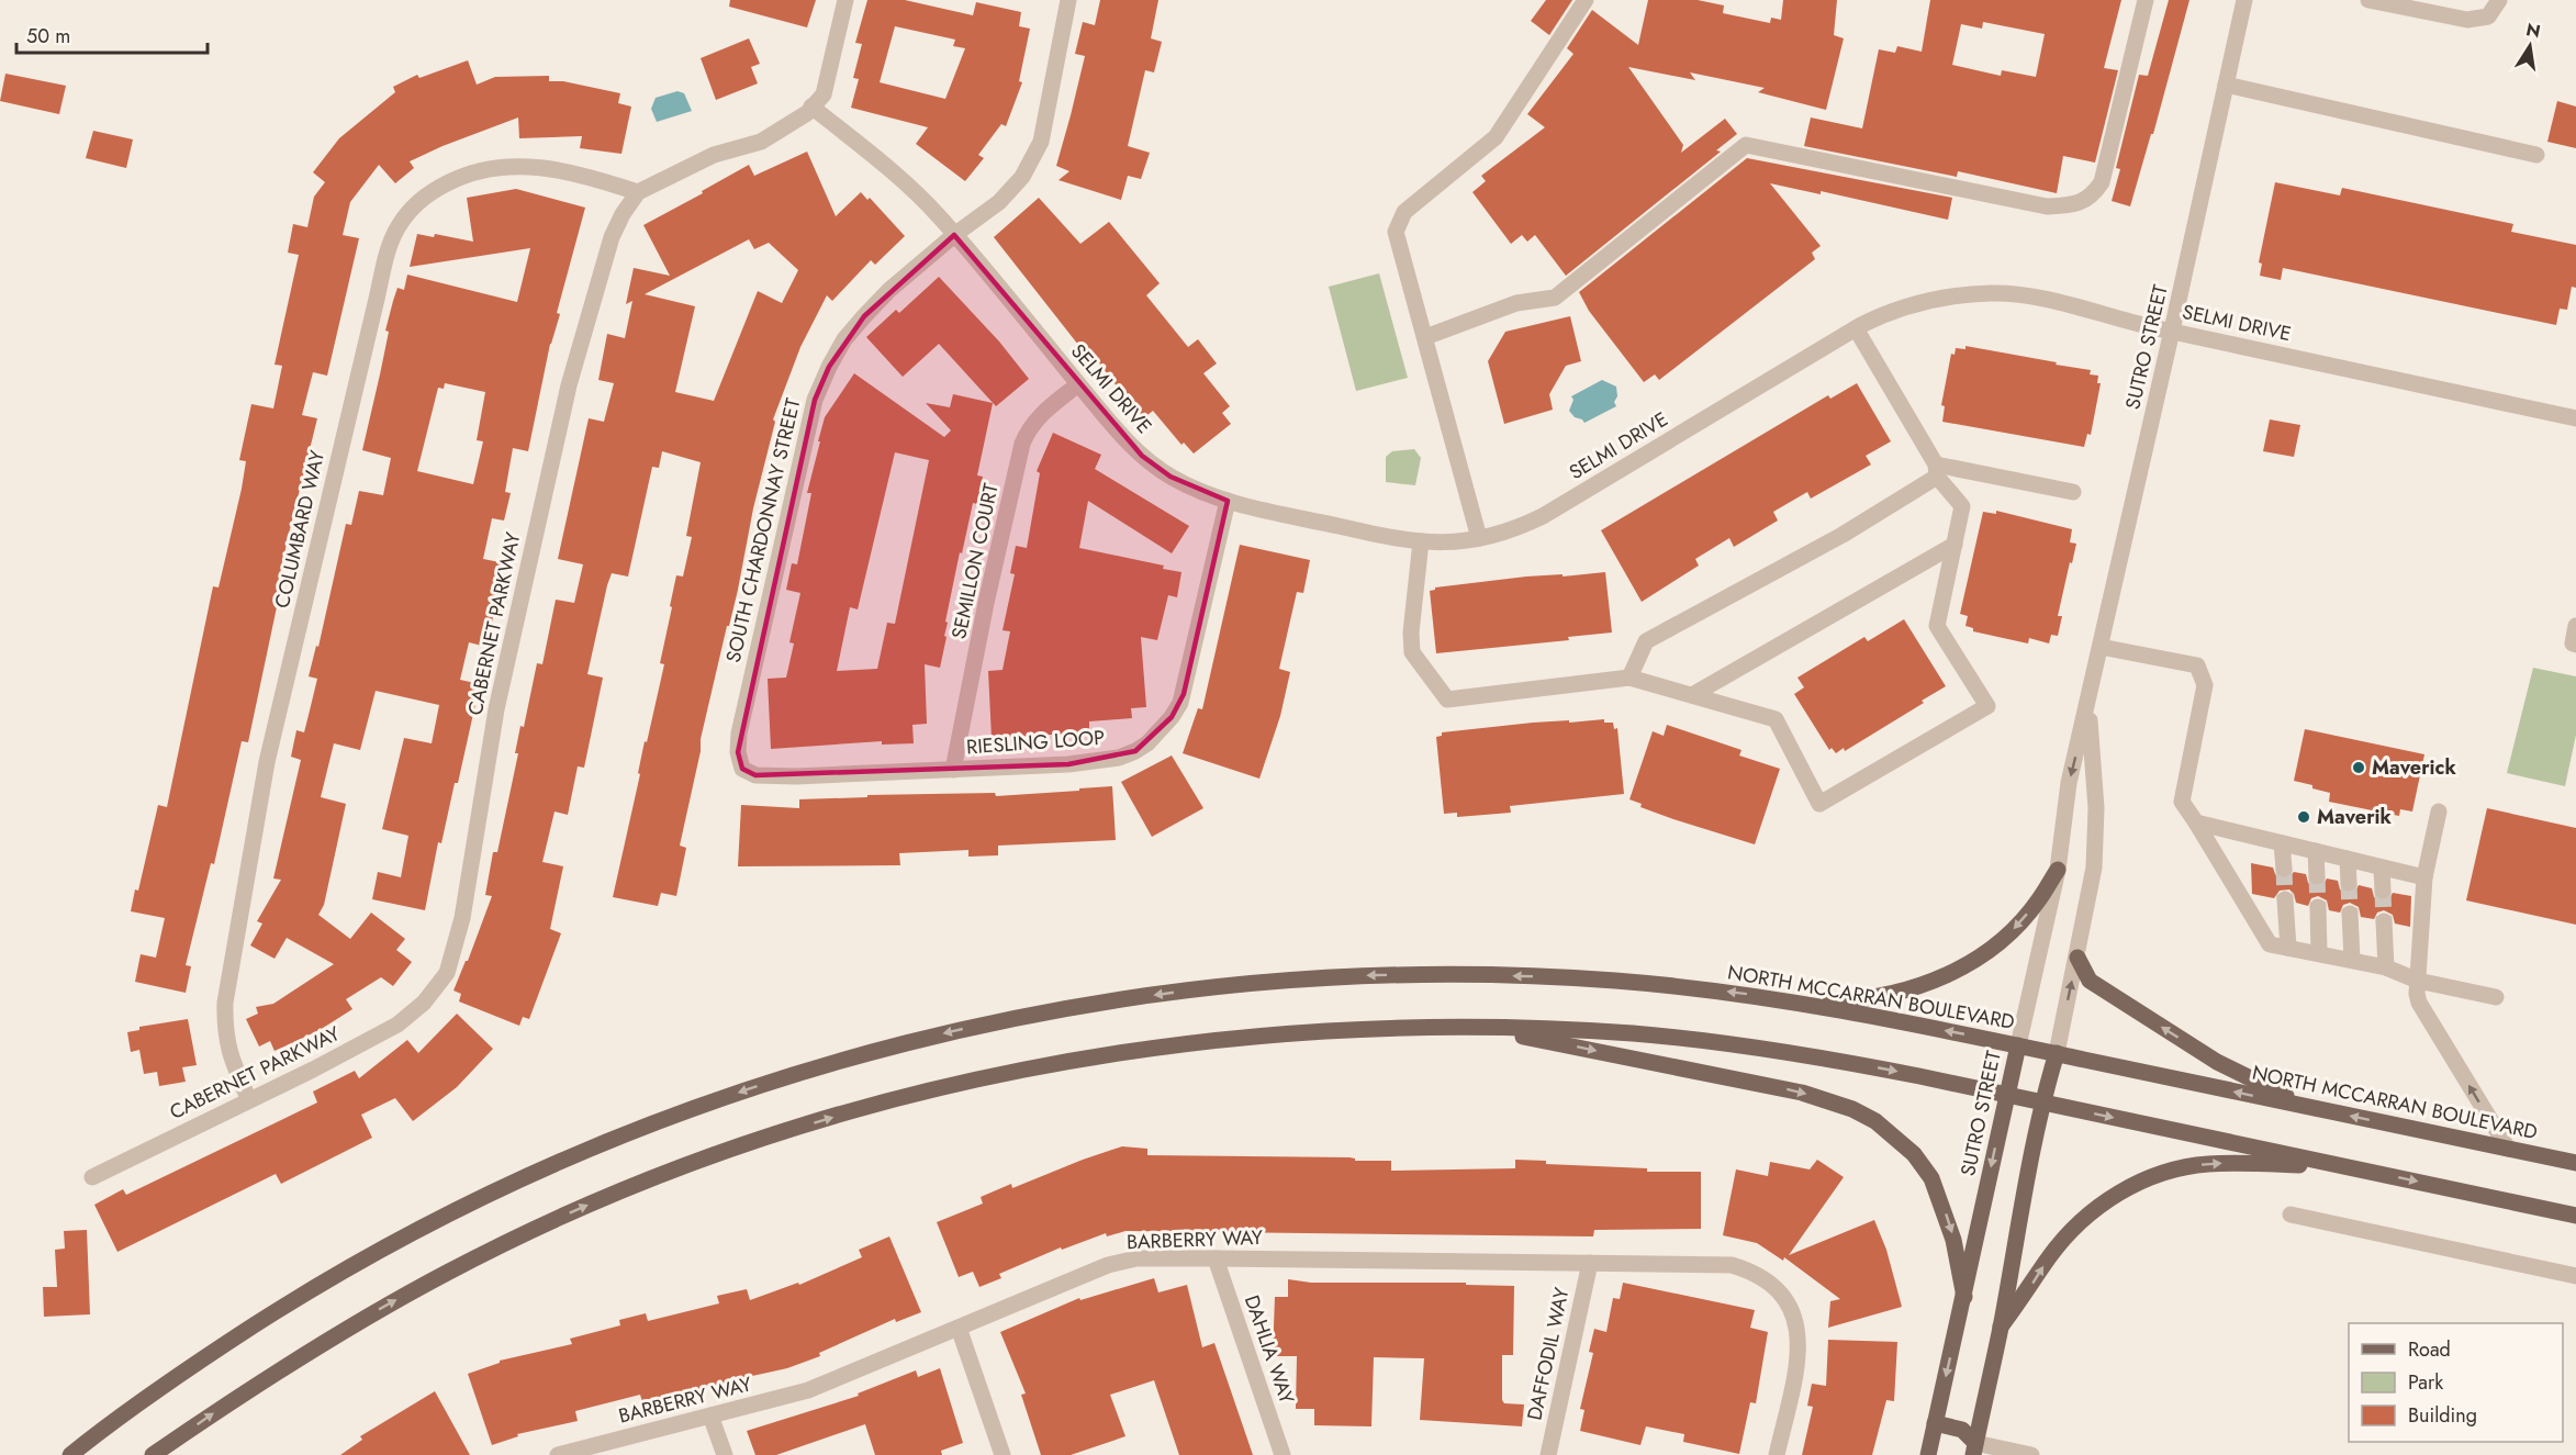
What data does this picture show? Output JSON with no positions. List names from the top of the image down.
{
  "streets": {
    "main road": ["SUTRO STREET", "NORTH MCCARRAN BOULEVARD"],
    "street": [
      "SELMI DRIVE",
      "COLUMBARD WAY",
      "SOUTH CHARDONNAY STREET",
      "SEMILLON COURT",
      "CABERNET PARKWAY",
      "RIESLING LOOP",
      "BARBERRY WAY",
      "DAHLIA WAY",
      "DAFFODIL WAY"
    ]
  },
  "crossings": [
    ["SELMI DRIVE", "SUTRO STREET"],
    ["SELMI DRIVE", "SOUTH CHARDONNAY STREET"],
    ["SELMI DRIVE", "SEMILLON COURT"],
    ["SELMI DRIVE", "RIESLING LOOP"],
    ["SUTRO STREET", "NORTH MCCARRAN BOULEVARD"],
    ["COLUMBARD WAY", "CABERNET PARKWAY"],
    ["SOUTH CHARDONNAY STREET", "RIESLING LOOP"],
    ["SEMILLON COURT", "RIESLING LOOP"],
    ["BARBERRY WAY", "DAHLIA WAY"],
    ["BARBERRY WAY", "DAFFODIL WAY"]
  ],
  "places": ["Maverick", "Maverik"],
  "legend": ["Road", "Park", "Building"],
  "scale_bar": "50 m",
  "north": "top"
}
